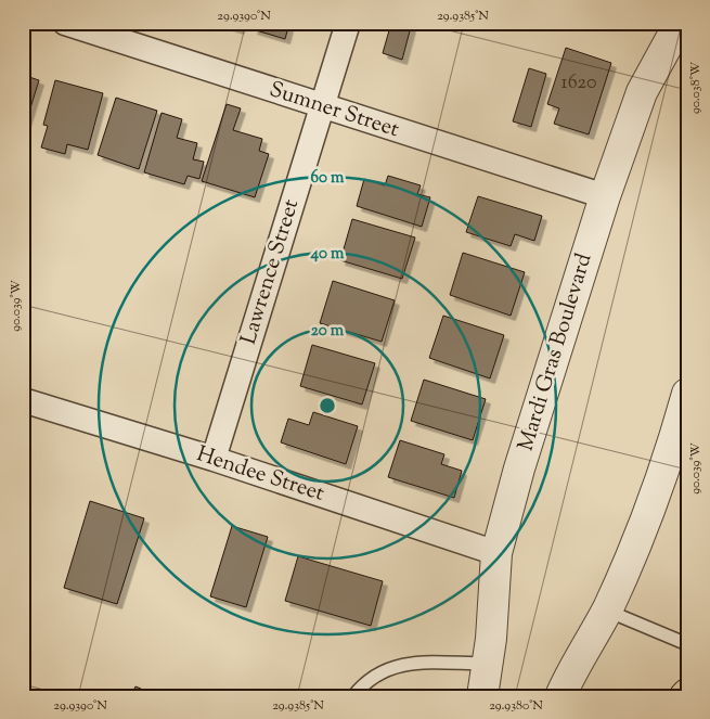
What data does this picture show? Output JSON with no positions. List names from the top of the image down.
{
  "streets": {
    "street": [
      "Sumner Street",
      "Lawrence Street",
      "Mardi Gras Boulevard",
      "Hendee Street"
    ]
  },
  "crossings": [
    ["Sumner Street", "Lawrence Street"],
    ["Sumner Street", "Mardi Gras Boulevard"],
    ["Lawrence Street", "Hendee Street"],
    ["Mardi Gras Boulevard", "Hendee Street"]
  ],
  "house_numbers": ["1620"],
  "coordinates": [
    "29.9390°N",
    "29.9385°N",
    "90.038°W",
    "90.039°W",
    "29.9380°N"
  ],
  "rings": ["60 m", "40 m", "20 m"]
}
